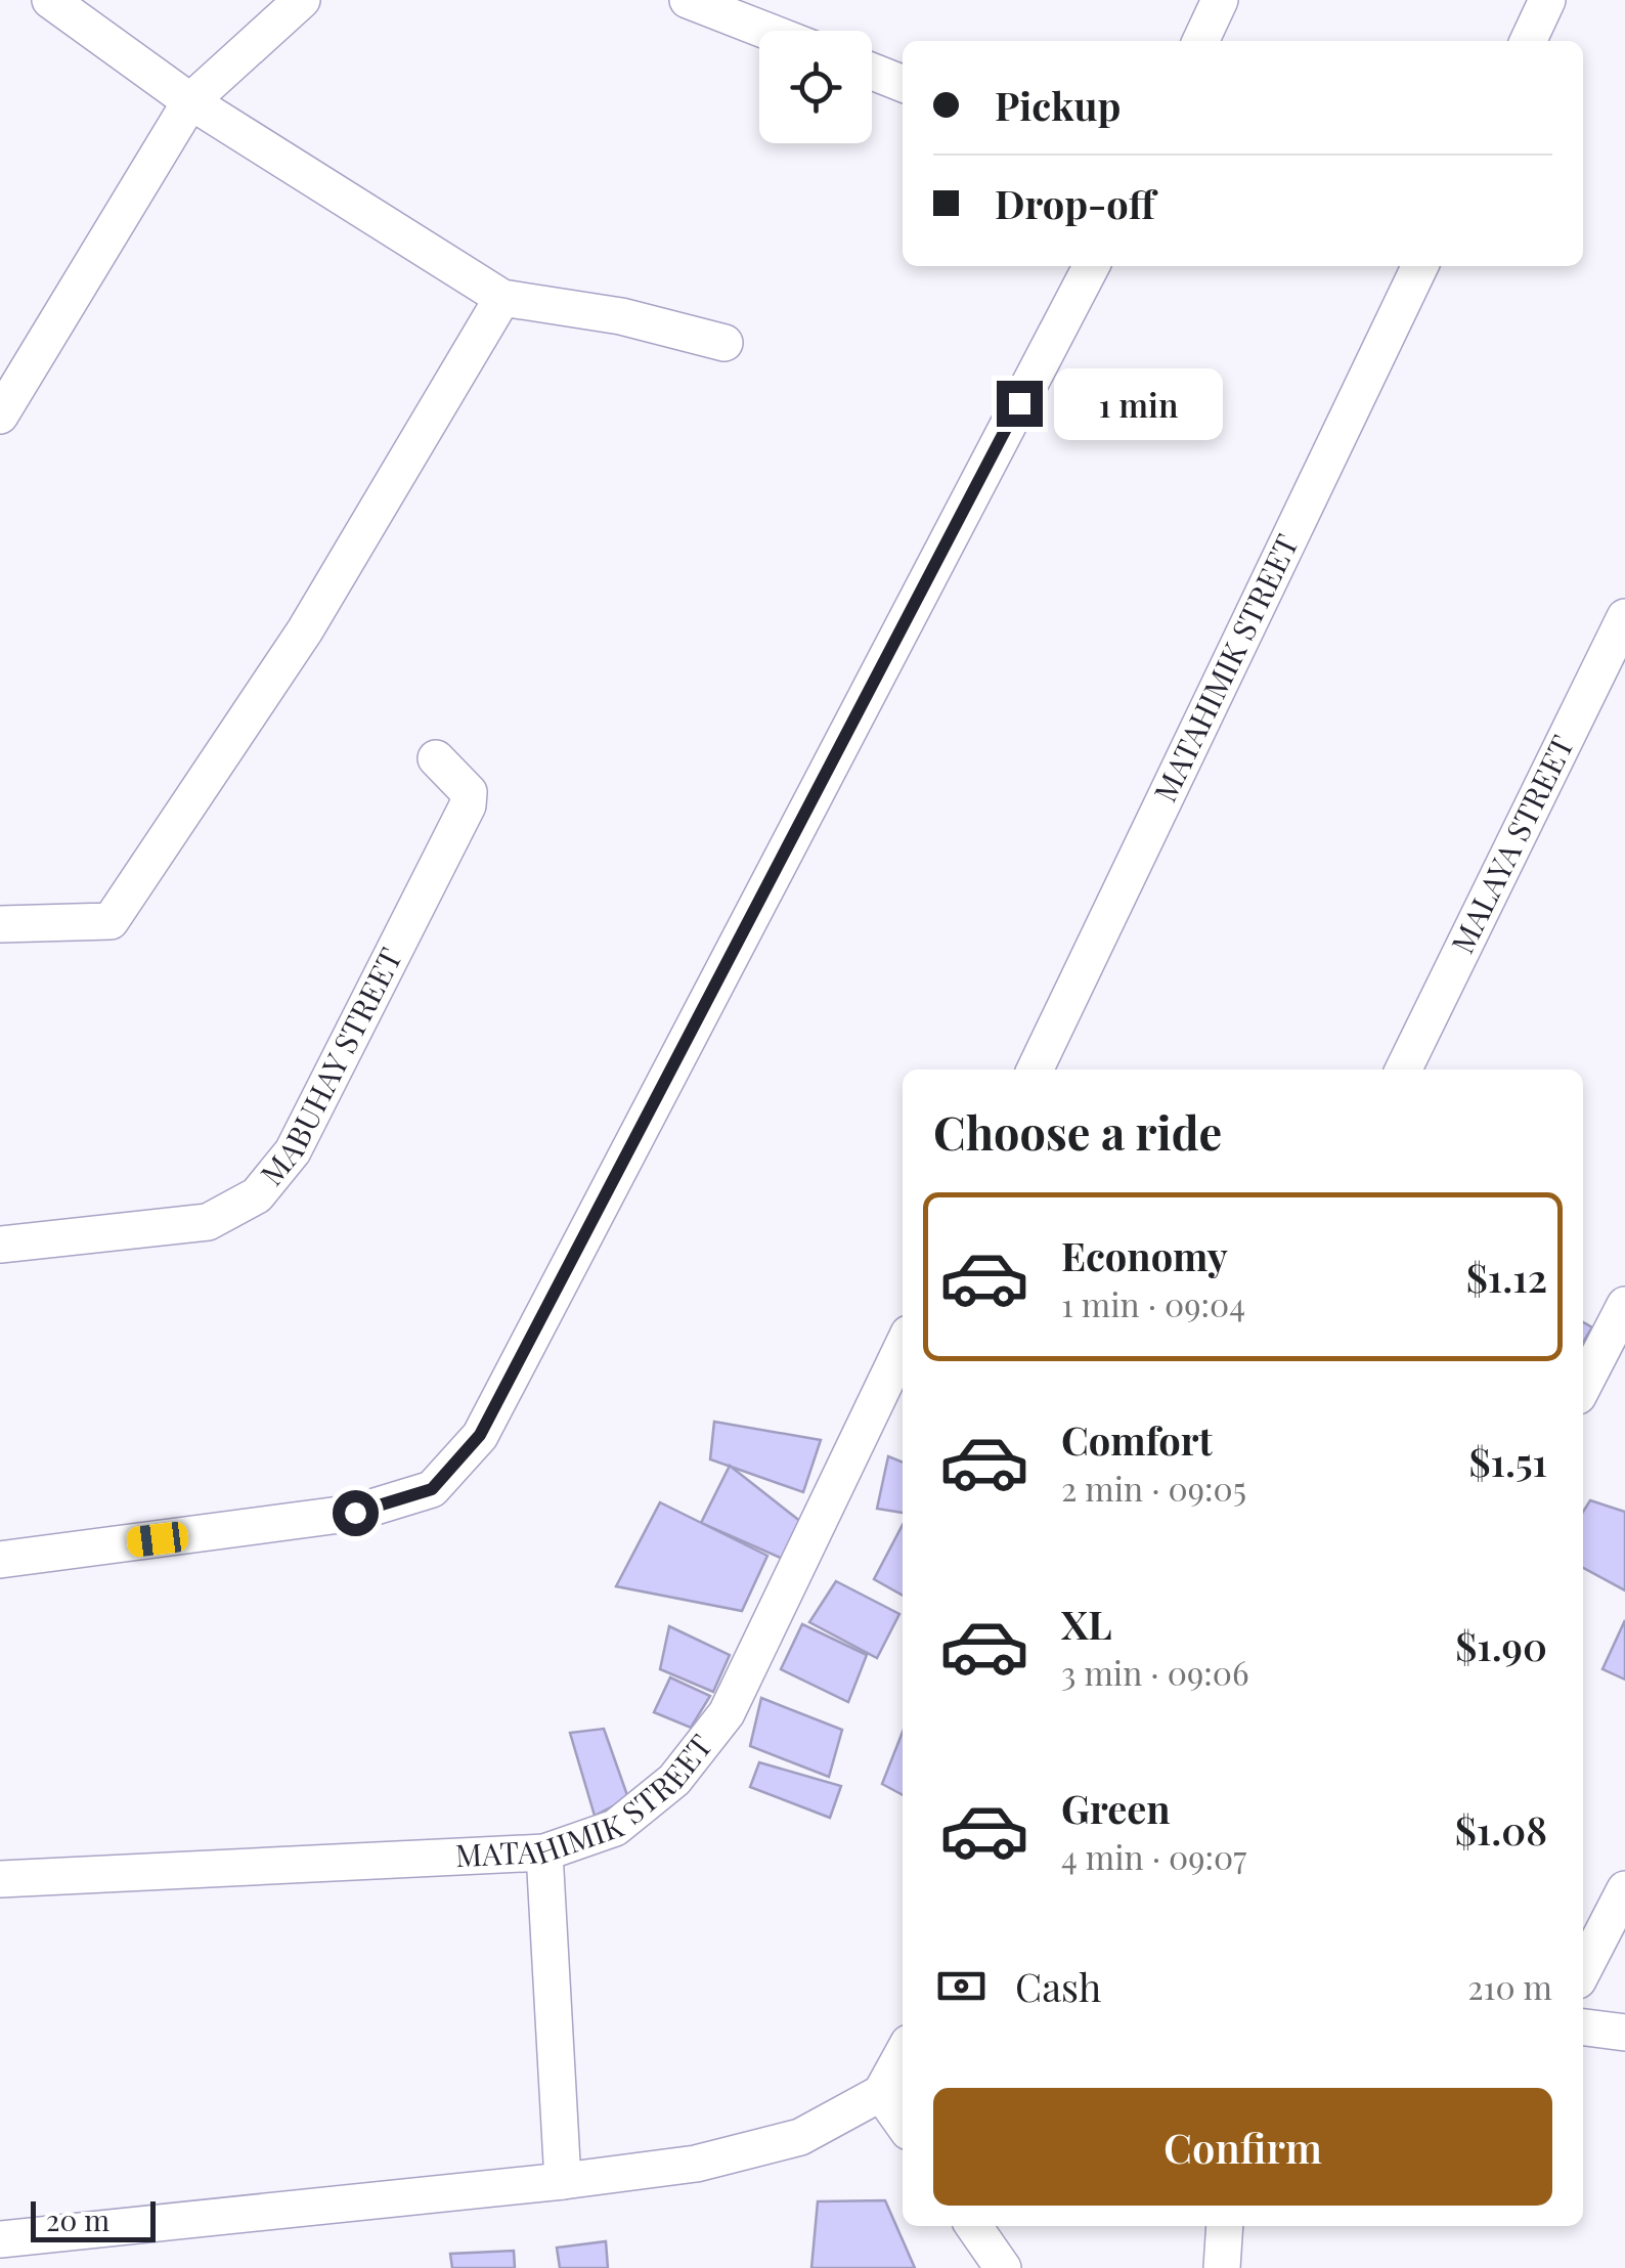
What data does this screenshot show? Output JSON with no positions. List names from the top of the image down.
{
  "streets": {
    "street": ["MATAHIMIK STREET", "MALAYA STREET", "MABUHAY STREET"]
  },
  "scale_bar": "20 m",
  "page": {
    "banner": ["Pickup", "Drop-off"],
    "bubble": "1 min",
    "heading": "Choose a ride",
    "list": [
      {
        "name": "Economy",
        "note": "1 min · 09:04",
        "value": "$1.12"
      },
      {
        "name": "Comfort",
        "note": "2 min · 09:05",
        "value": "$1.51"
      },
      {
        "name": "XL",
        "note": "3 min · 09:06",
        "value": "$1.90"
      },
      {
        "name": "Green",
        "note": "4 min · 09:07",
        "value": "$1.08"
      }
    ],
    "pay": ["Cash", "210 m"],
    "buttons": "Confirm",
    "scale": "20 m"
  }
}
